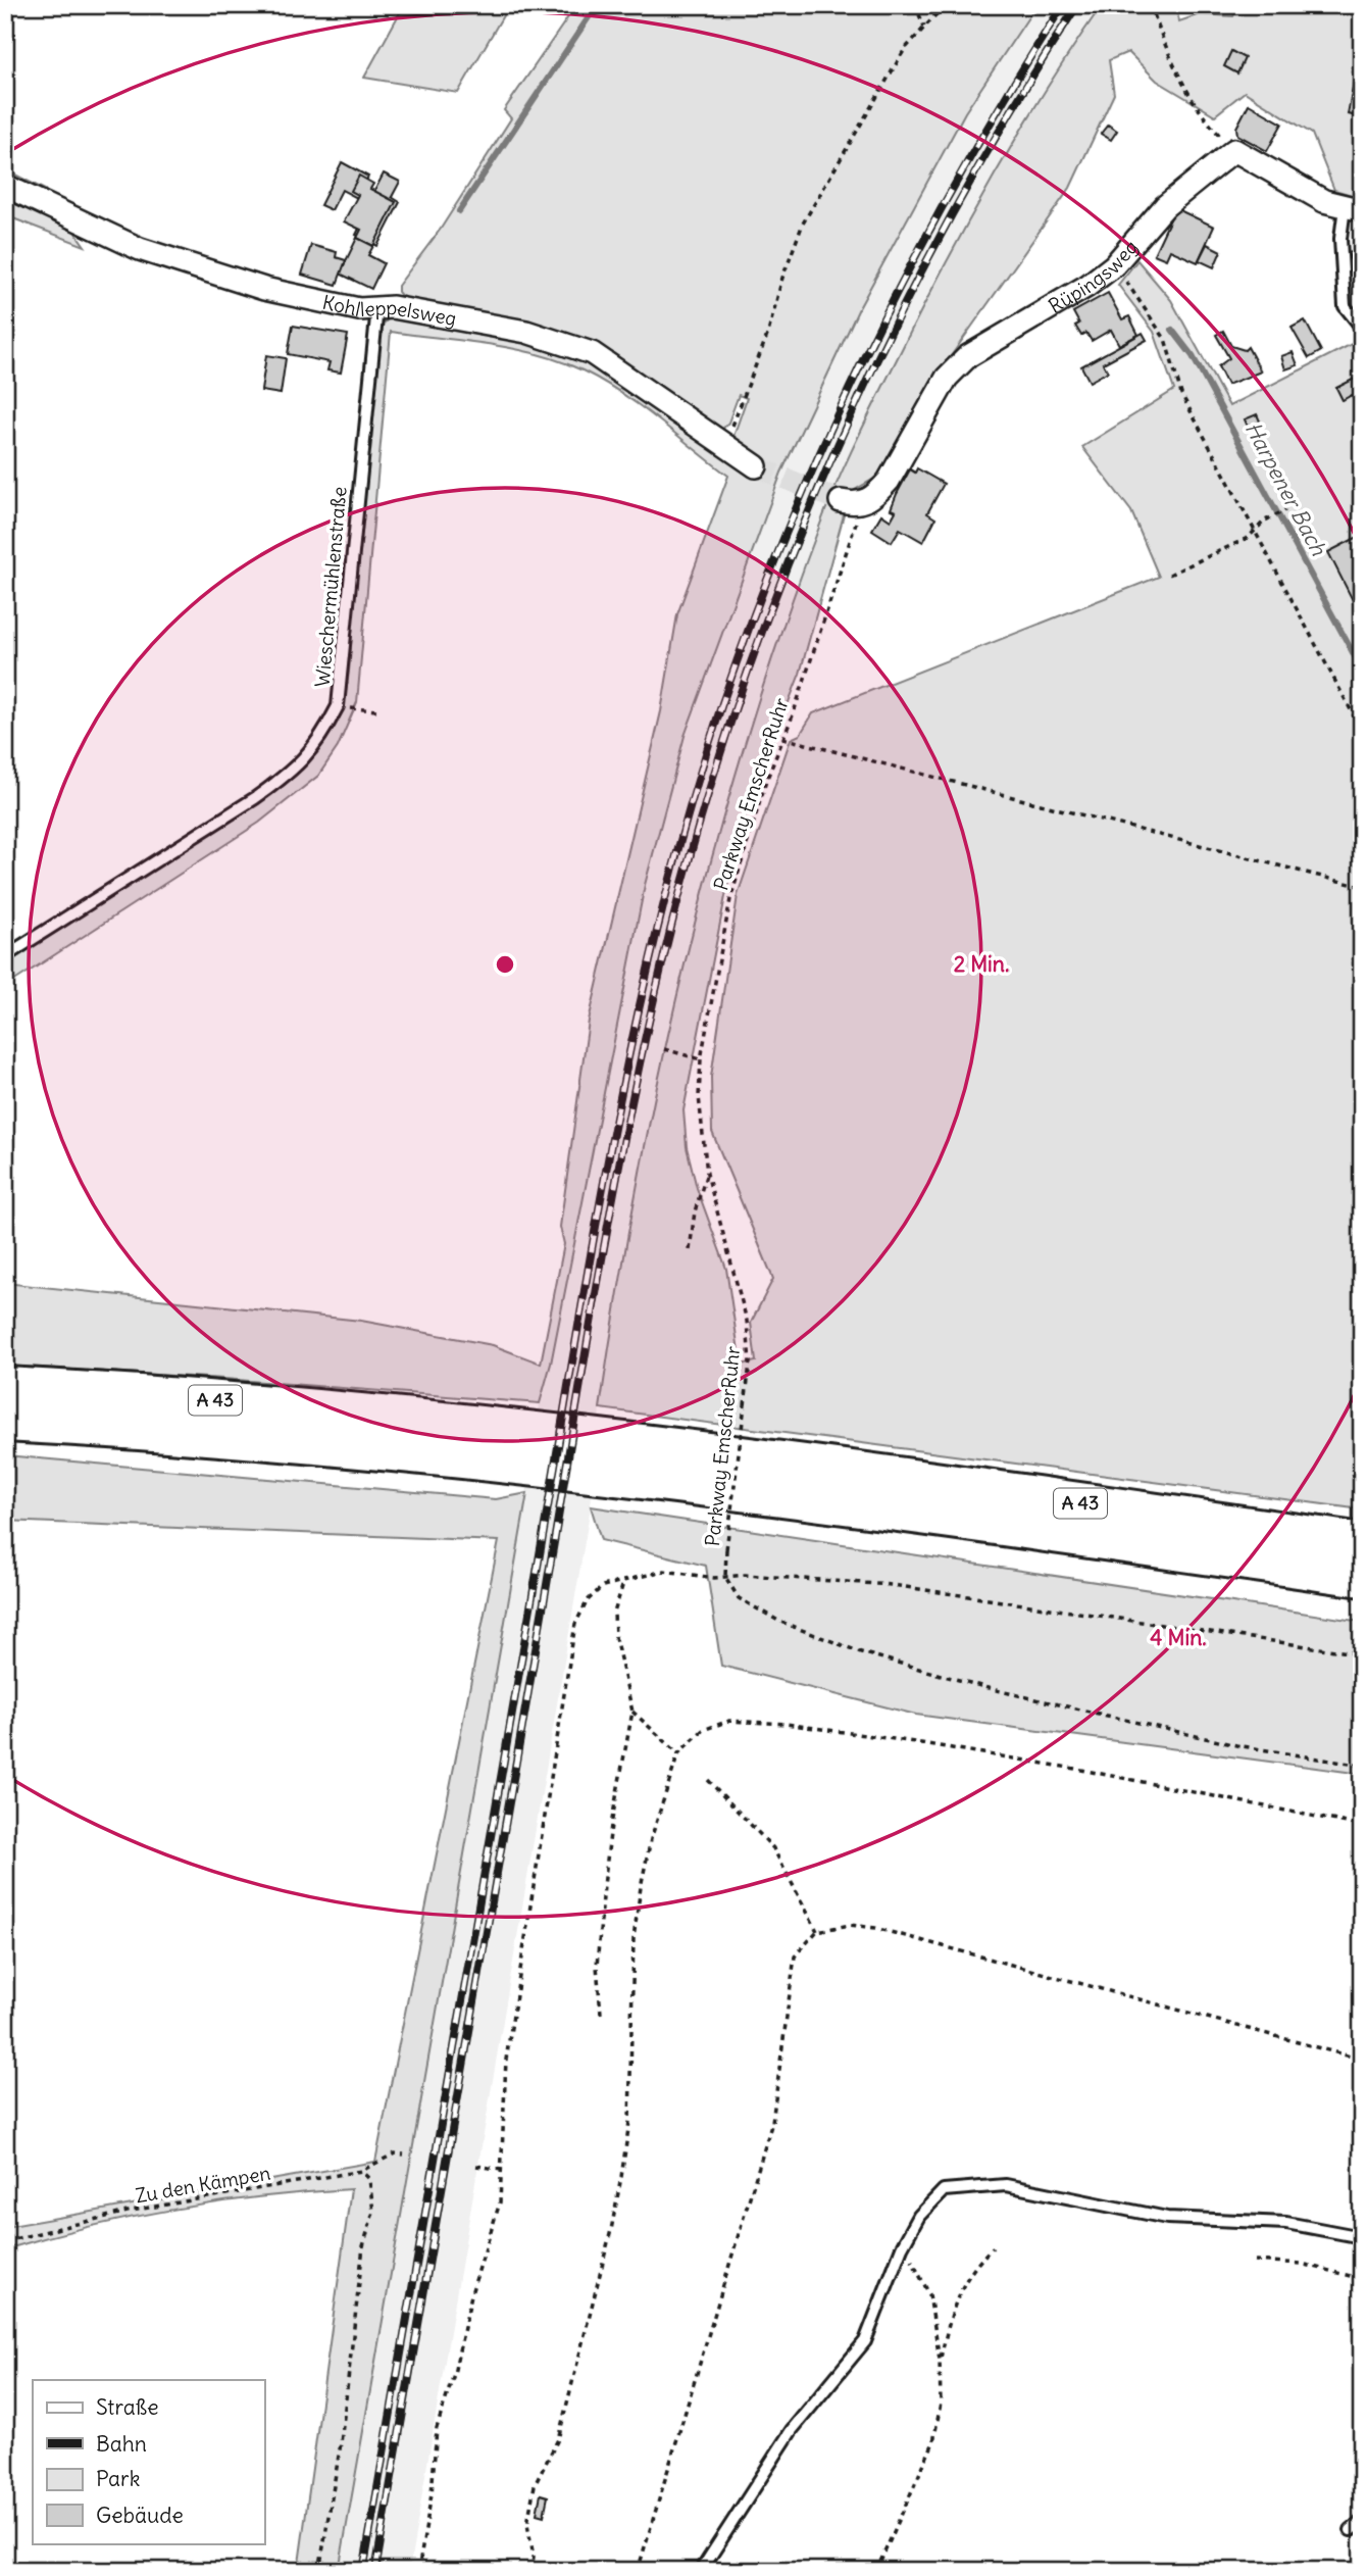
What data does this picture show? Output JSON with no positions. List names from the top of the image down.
{
  "streets": {
    "highway": ["A 43"],
    "street": ["Rüpingsweg", "Kohlleppelsweg"],
    "lane": ["Wieschermühlenstraße"],
    "path": ["Parkway EmscherRuhr", "Zu den Kämpen"]
  },
  "crossings": [
    ["Rüpingsweg", "Parkway EmscherRuhr"],
    ["Kohlleppelsweg", "Wieschermühlenstraße"]
  ],
  "water": ["Harpener Bach"],
  "legend": [
    "Straße",
    "Bahn",
    "Park",
    "Gebäude"
  ],
  "rings": ["2 Min.", "4 Min."]
}
